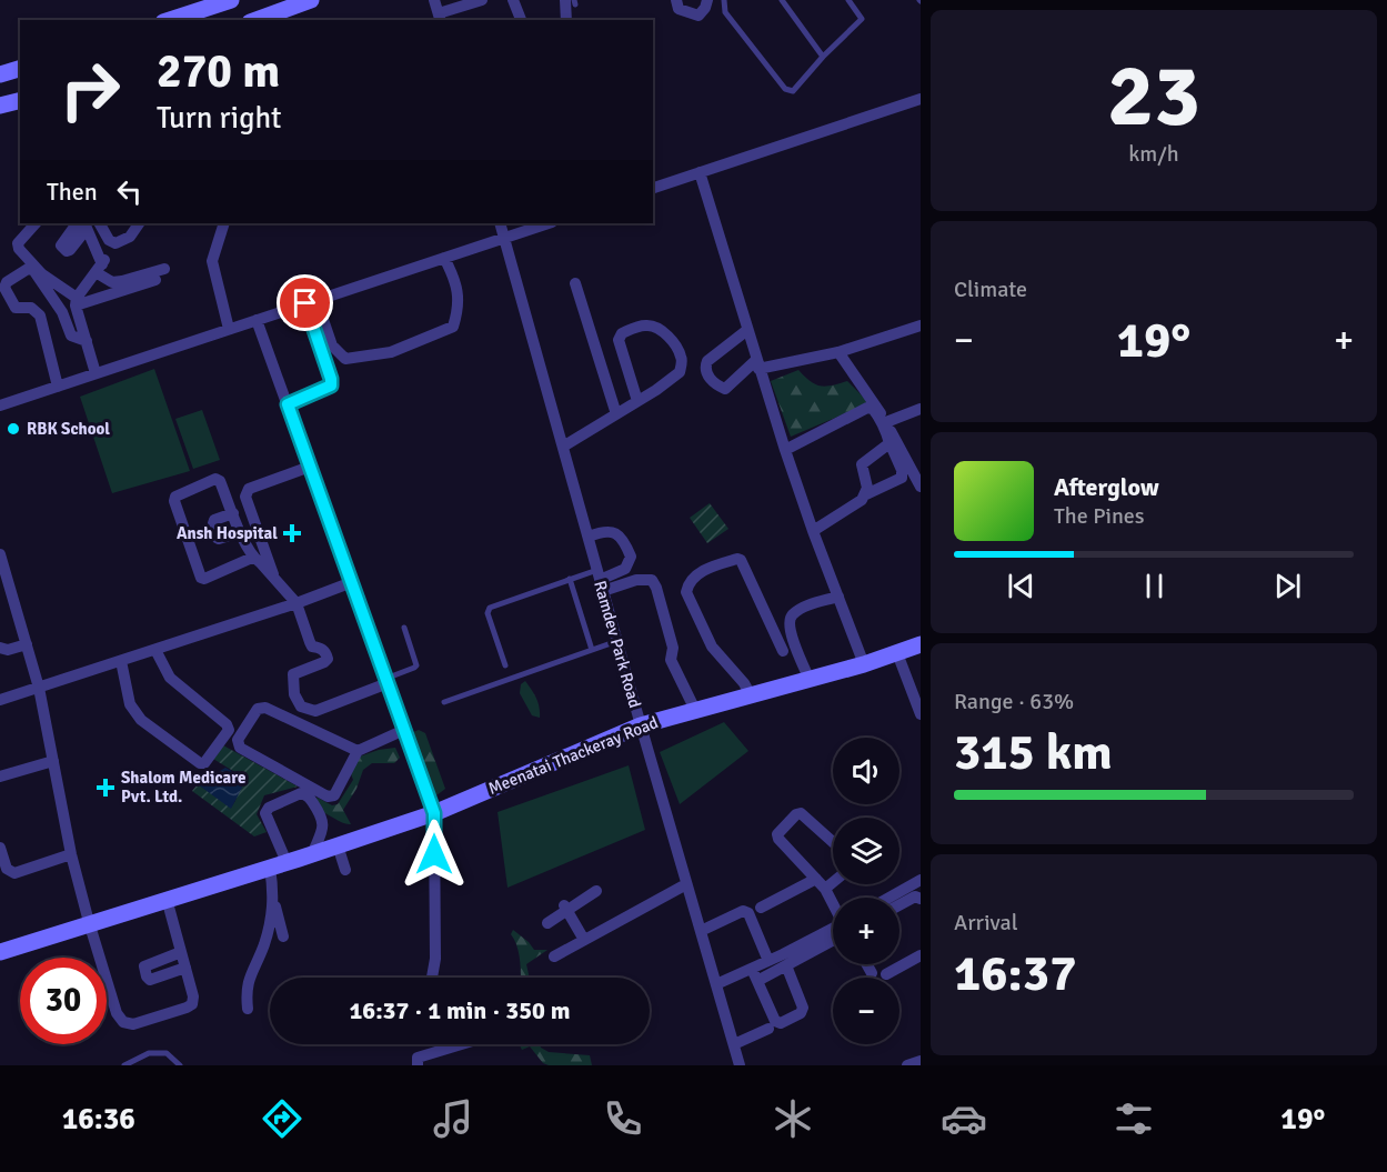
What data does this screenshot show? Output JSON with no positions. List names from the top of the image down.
{
  "streets": {
    "street": ["Ramdev Park Road", "Meenatai Thackeray Road"]
  },
  "crossings": [
    ["Ramdev Park Road", "Meenatai Thackeray Road"]
  ],
  "places": {
    "other": ["RBK School"],
    "health": ["Ansh Hospital", "Shalom Medicare Pvt. Ltd."]
  },
  "page": {
    "tile": [
      ["23", "km/h"],
      "Climate",
      ["Range · 63%", "315 km"],
      ["Arrival", "16:37"]
    ],
    "turn": ["270 m", "Turn right"],
    "then": "Then",
    "heat": ["−", "19°", "+"],
    "song": ["Afterglow", "The Pines"],
    "map_buttons": ["+", "−"],
    "limit": "30",
    "trip": "16:37 · 1 min · 350 m",
    "tabs": ["16:36", "19°"]
  }
}
